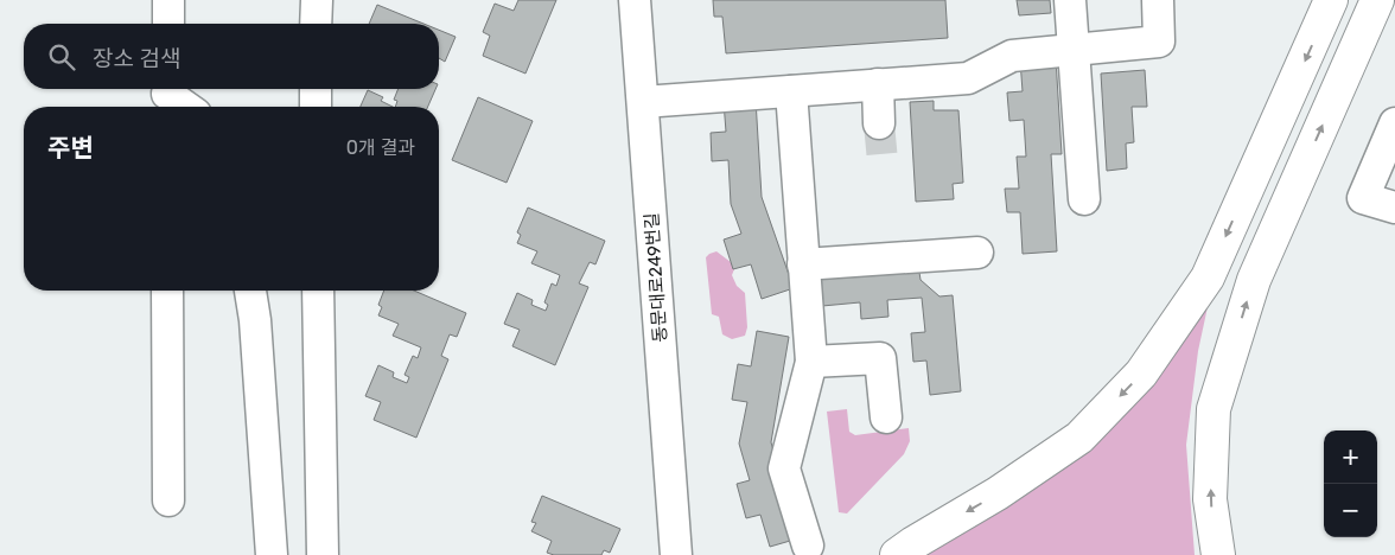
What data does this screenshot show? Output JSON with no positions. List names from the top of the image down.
{
  "streets": {
    "street": ["동문대로249번길"]
  },
  "page": {
    "search": "장소 검색",
    "heading": ["주변", "0개 결과"],
    "map_buttons": ["+", "−"]
  }
}
